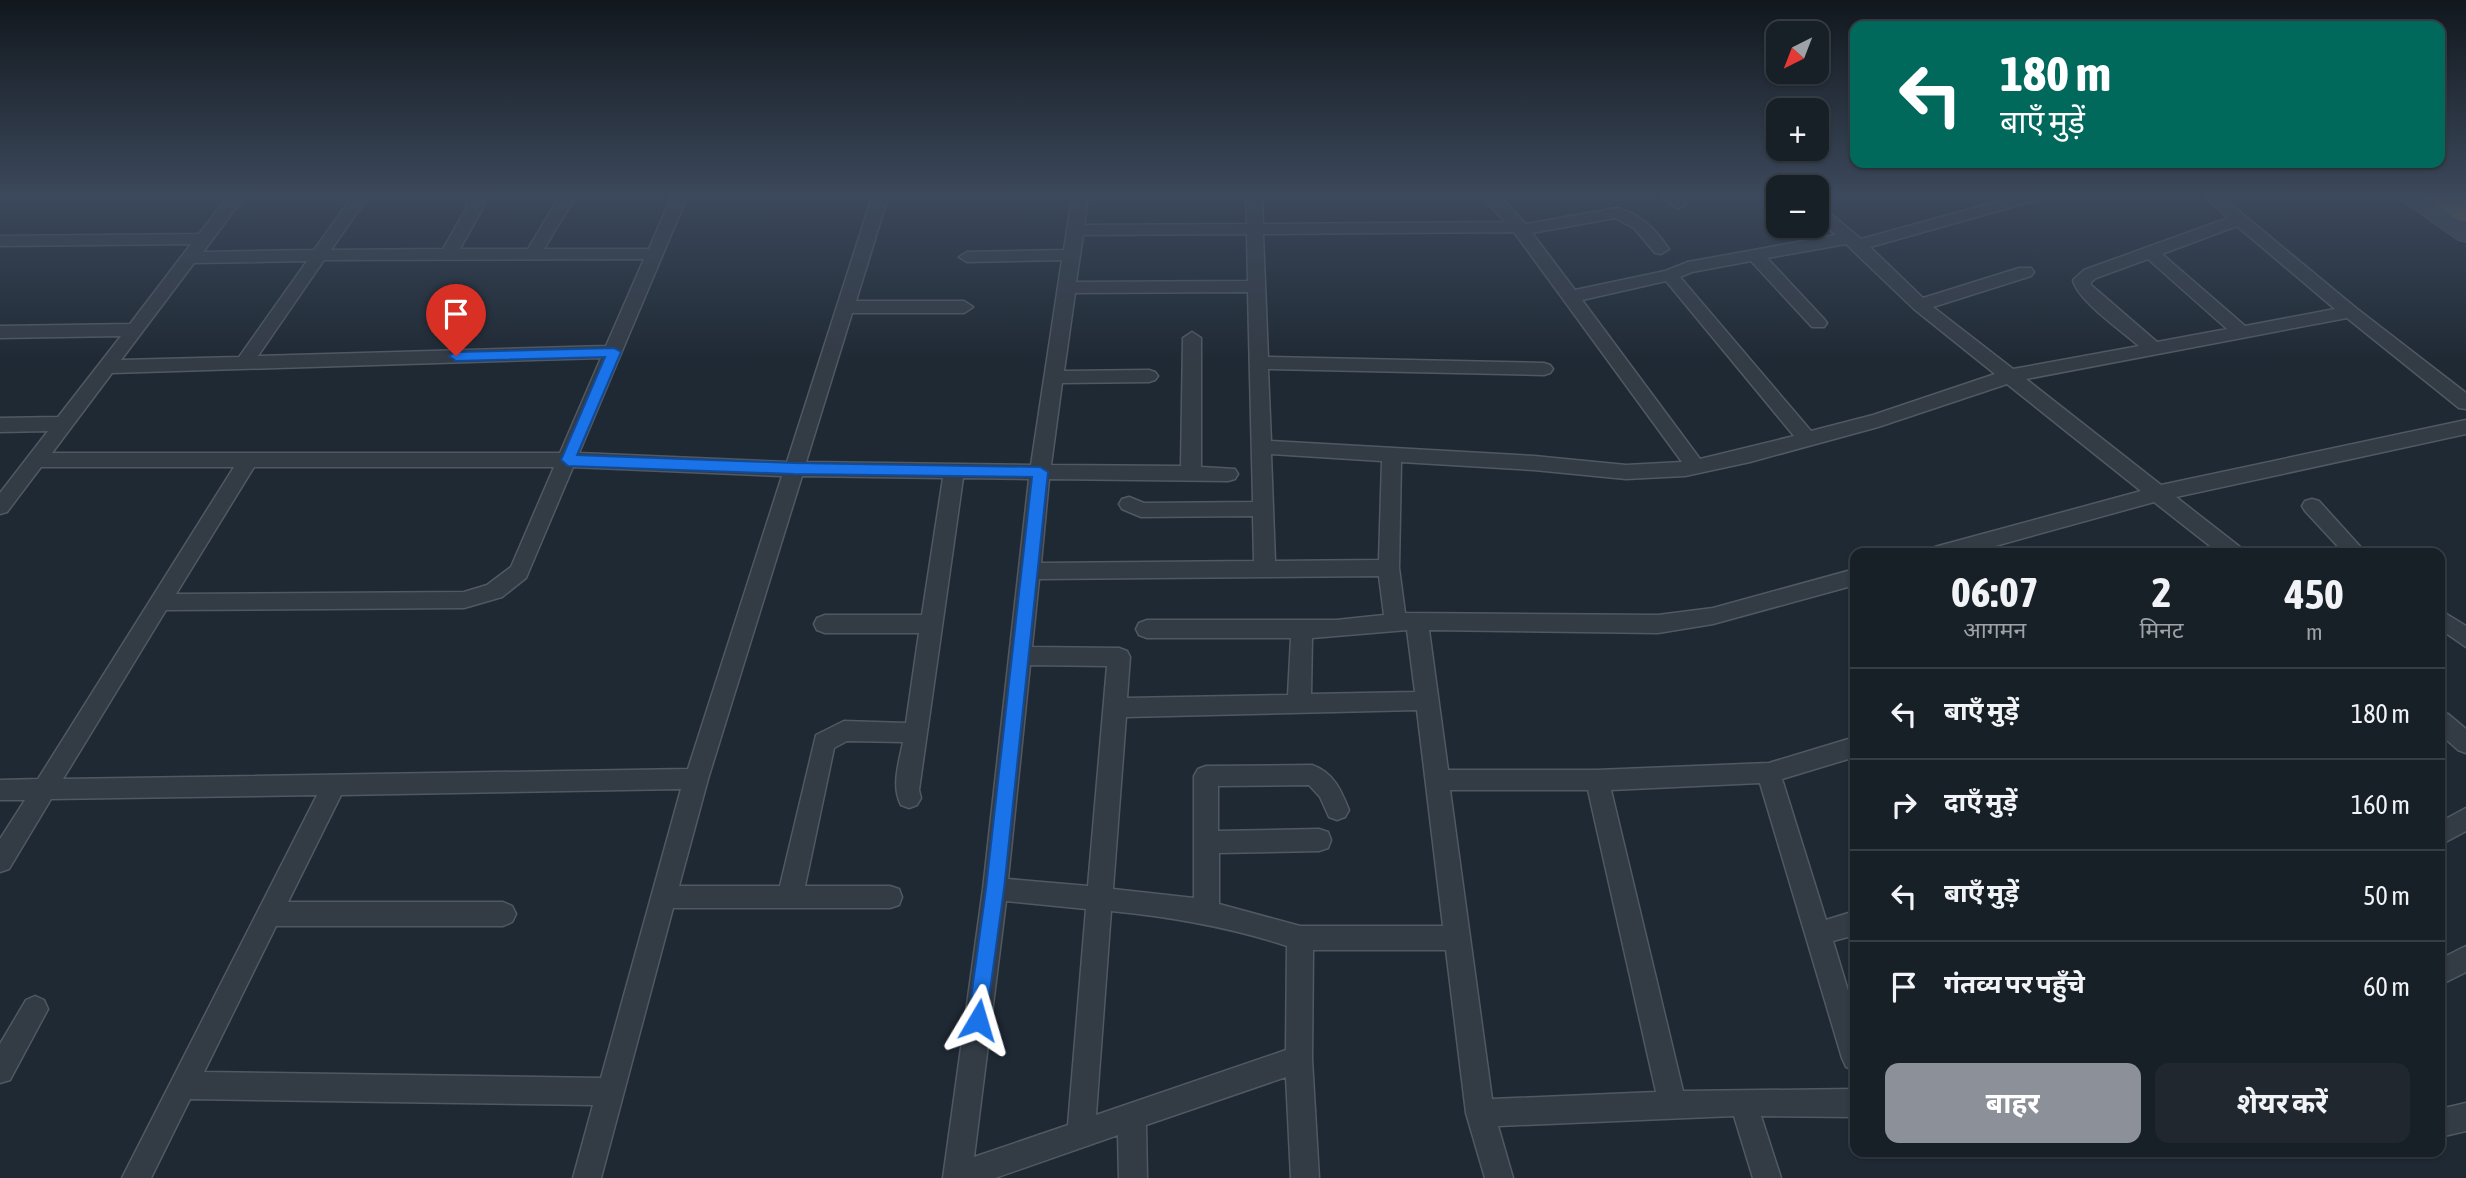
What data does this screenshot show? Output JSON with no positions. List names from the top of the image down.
{
  "north": "bottom left",
  "page": {
    "map_buttons": ["+", "−"],
    "turn": ["180 m", "बाएँ मुड़ें"],
    "eta": [
      "06:07",
      "आगमन",
      "2",
      "मिनट",
      "450",
      "m"
    ],
    "list": [
      {
        "name": "बाएँ मुड़ें",
        "value": "180 m"
      },
      {
        "name": "दाएँ मुड़ें",
        "value": "160 m"
      },
      {
        "name": "बाएँ मुड़ें",
        "value": "50 m"
      },
      {
        "name": "गंतव्य पर पहुँचे",
        "value": "60 m"
      }
    ],
    "buttons": ["बाहर", "शेयर करें"]
  }
}
